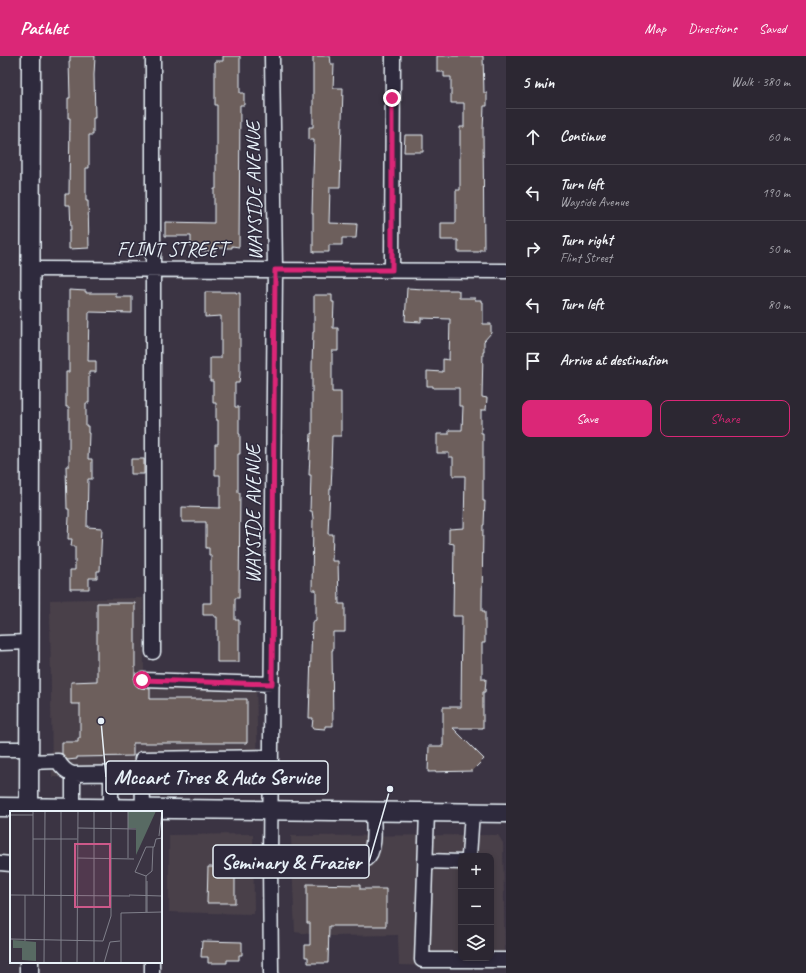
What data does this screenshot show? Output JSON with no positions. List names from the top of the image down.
{
  "streets": {
    "street": ["WAYSIDE AVENUE", "FLINT STREET"]
  },
  "crossings": [
    ["WAYSIDE AVENUE", "FLINT STREET"]
  ],
  "places": ["Mccart Tires & Auto Service", "Seminary & Frazier"],
  "page": {
    "header": "Pathlet",
    "nav": ["Map", "Directions", "Saved"],
    "heading": ["5 min", "Walk · 380 m"],
    "list": [
      ["Continue", "60 m"],
      ["Turn left", "Wayside Avenue", "190 m"],
      ["Turn right", "Flint Street", "50 m"],
      ["Turn left", "80 m"],
      "Arrive at destination"
    ],
    "buttons": ["Save", "Share"],
    "map_buttons": ["+", "−"]
  }
}
